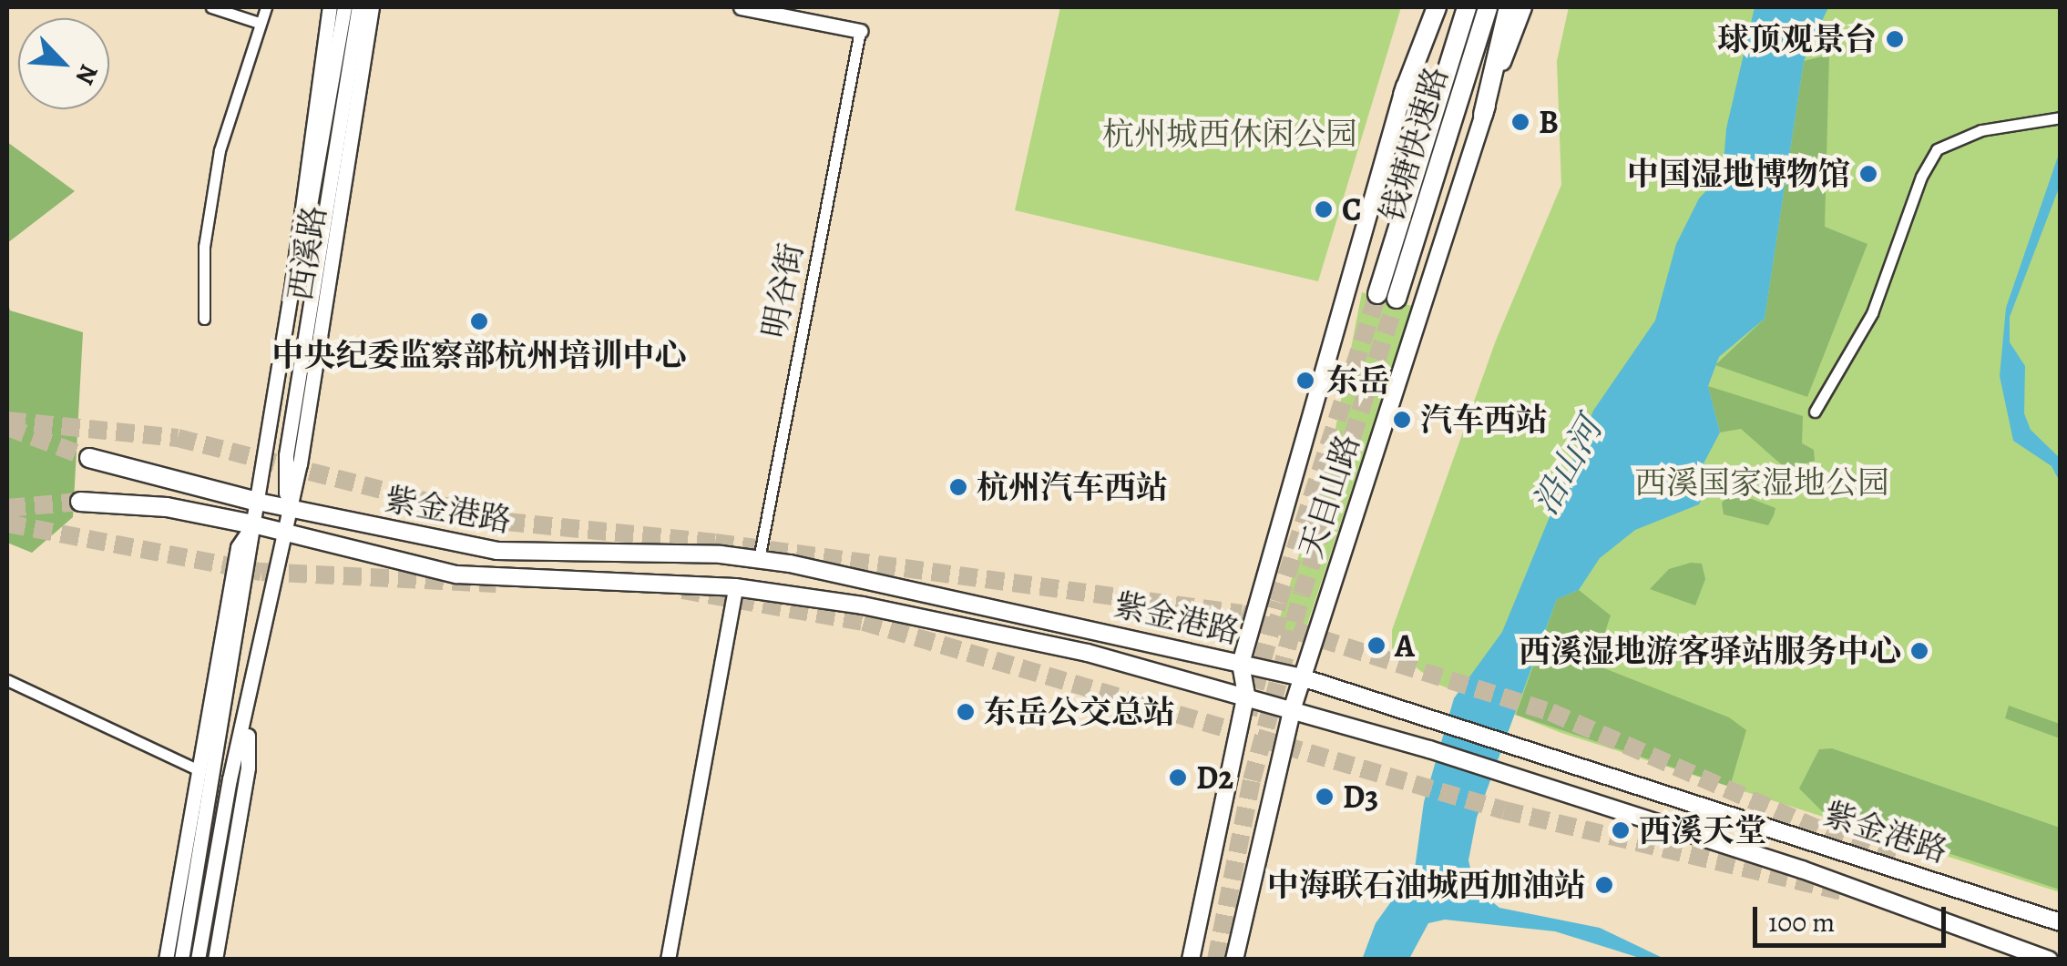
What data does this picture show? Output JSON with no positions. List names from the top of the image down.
{
  "streets": {
    "highway": ["钱塘快速路"],
    "main road": ["天目山路", "紫金港路"],
    "street": ["西溪路", "明谷街"]
  },
  "crossings": [
    ["西溪路", "紫金港路"],
    ["明谷街", "紫金港路"],
    ["天目山路", "紫金港路"]
  ],
  "water": ["沿山河"],
  "parks": ["杭州城西休闲公园", "西溪国家湿地公园"],
  "places": [
    "球顶观景台",
    "B",
    "中国湿地博物馆",
    "C",
    "中央纪委监察部杭州培训中心",
    "东岳",
    "汽车西站",
    "杭州汽车西站",
    "A",
    "西溪湿地游客驿站服务中心",
    "东岳公交总站",
    "D2",
    "D3",
    "西溪天堂",
    "中海联石油城西加油站"
  ],
  "scale_bar": "100 m",
  "north": "bottom right"
}
